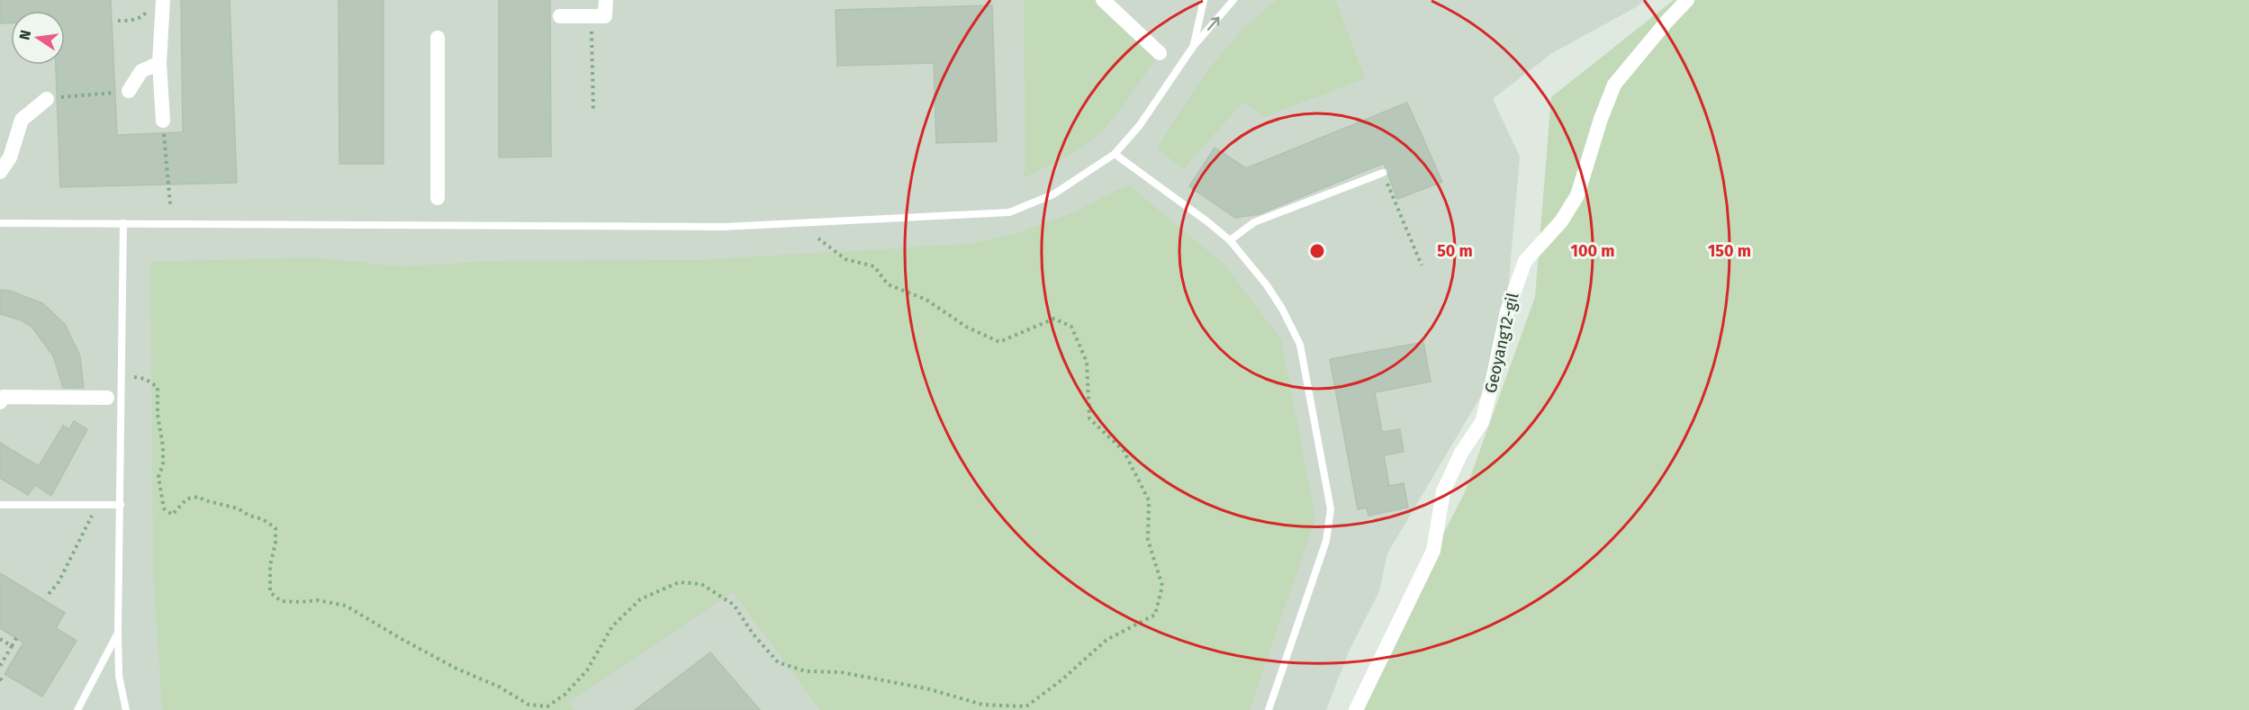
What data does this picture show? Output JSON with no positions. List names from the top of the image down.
{
  "streets": {
    "street": ["Geoyang12-gil"]
  },
  "north": "left",
  "rings": ["50 m", "100 m", "150 m"]
}
